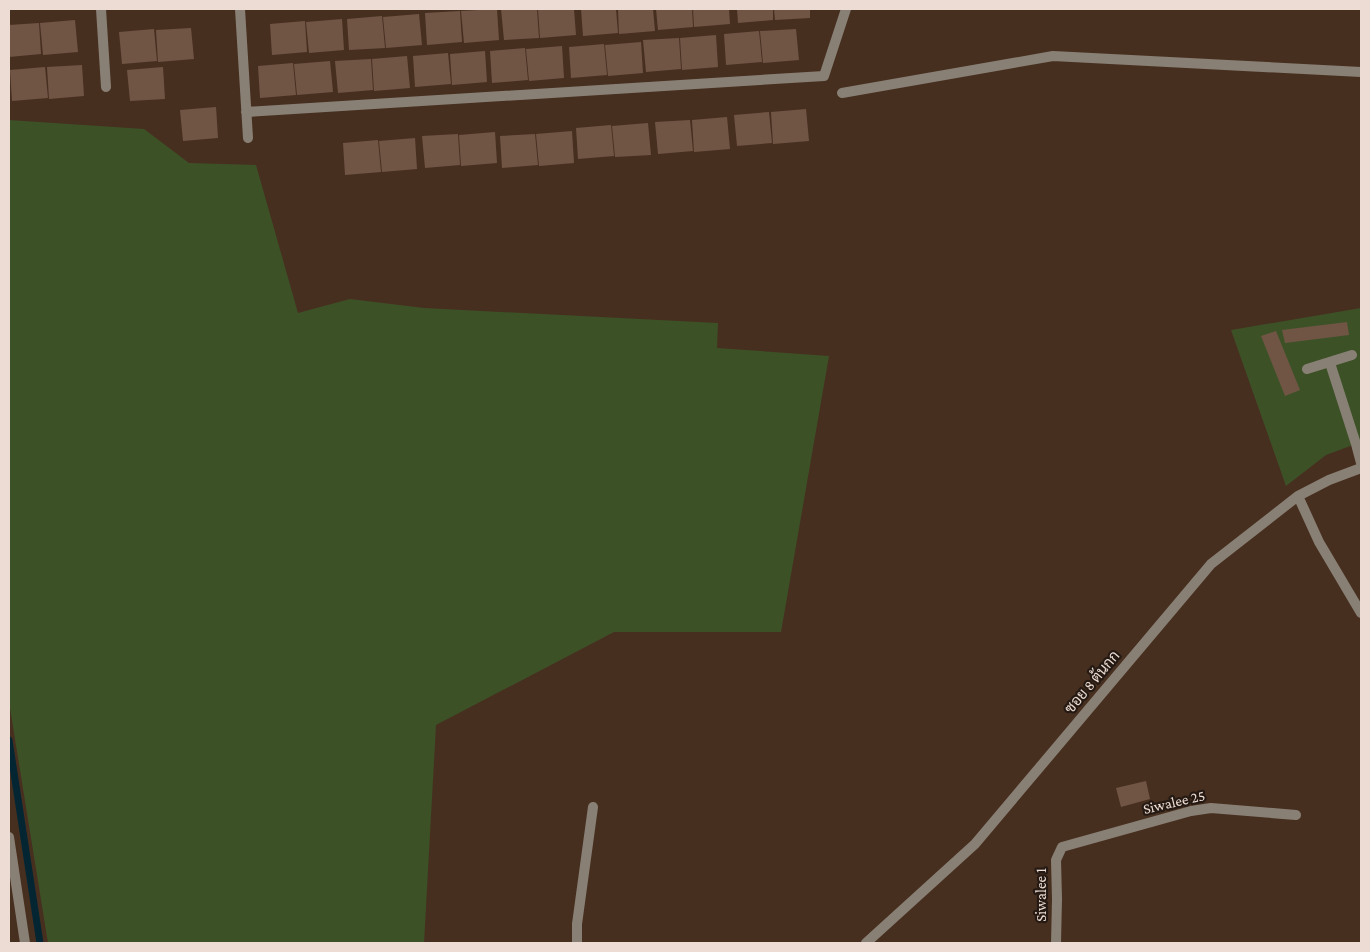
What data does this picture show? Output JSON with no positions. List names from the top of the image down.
{
  "streets": {
    "street": ["ซอย 8 ต้นกก", "Siwalee 25", "Siwalee 1"]
  },
  "crossings": [
    ["Siwalee 25", "Siwalee 1"]
  ]
}
